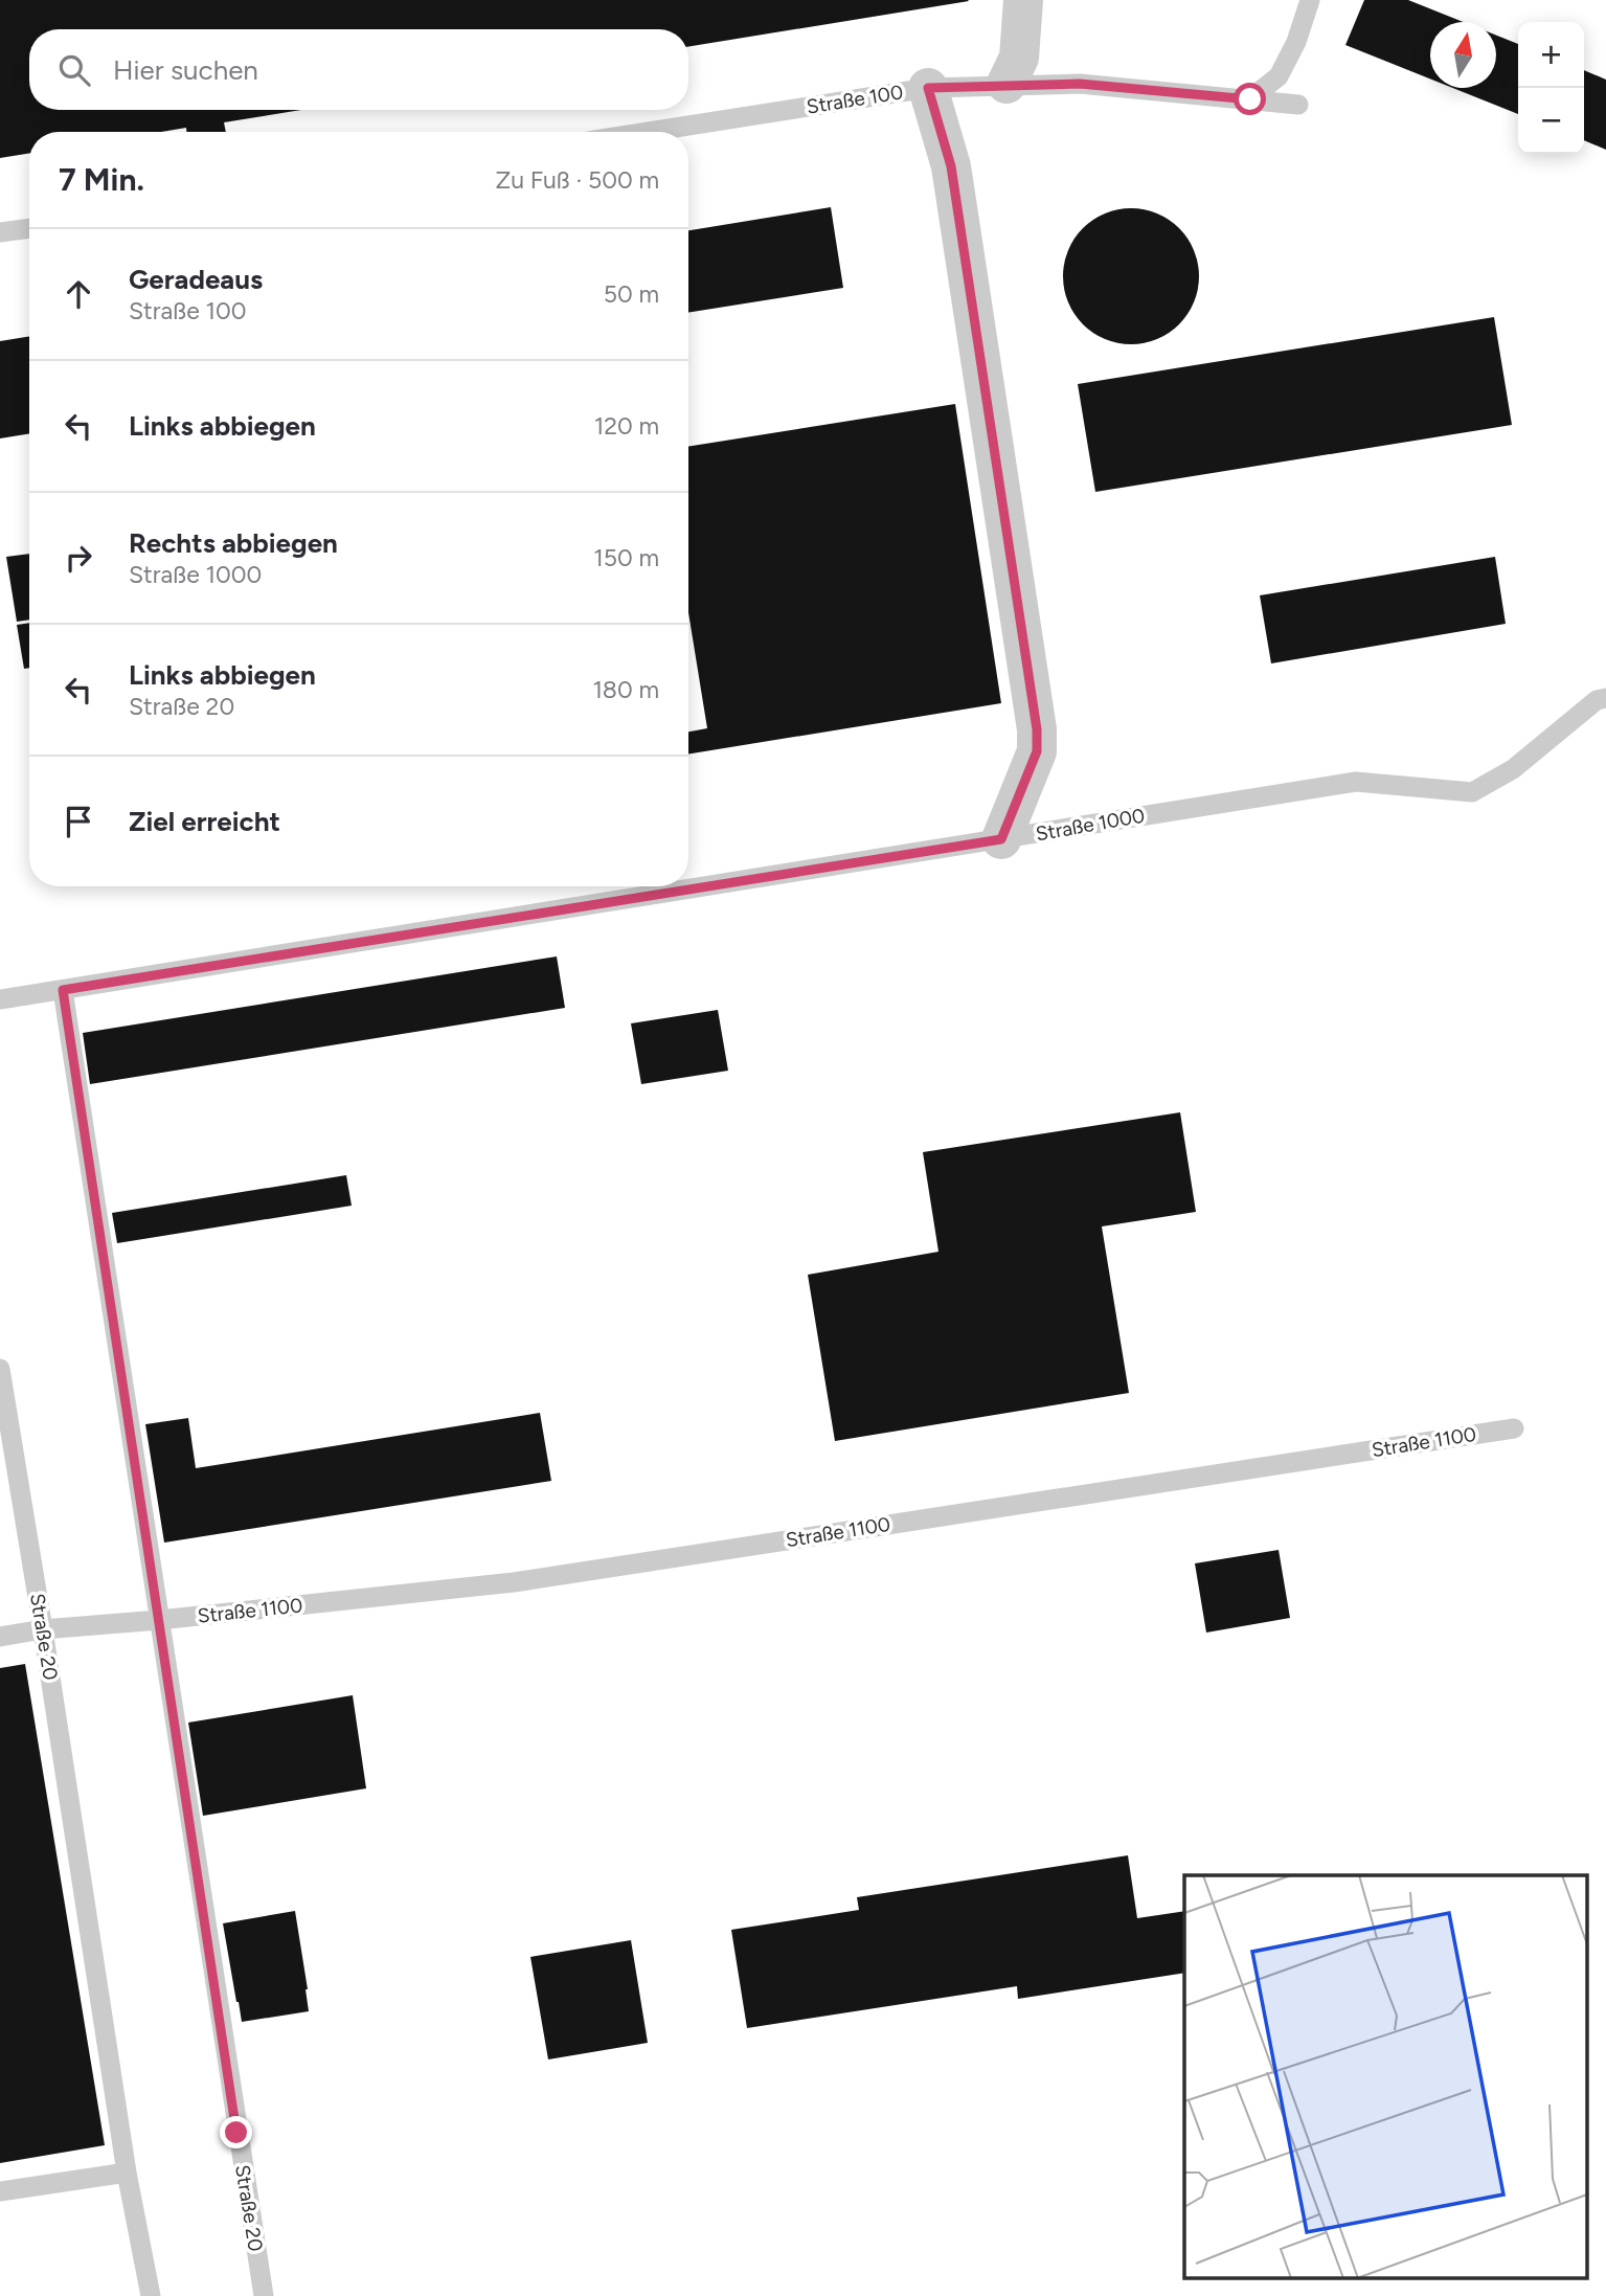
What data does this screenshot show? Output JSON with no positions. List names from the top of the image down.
{
  "streets": {
    "lane": [
      "Straße 100",
      "Straße 1000",
      "Straße 1100",
      "Straße 20"
    ]
  },
  "crossings": [
    ["Straße 1000", "Straße 20"],
    ["Straße 1100", "Straße 20"]
  ],
  "north": "top",
  "page": {
    "map_buttons": ["+", "−"],
    "search": "Hier suchen",
    "heading": ["7 Min.", "Zu Fuß · 500 m"],
    "list": [
      ["Geradeaus", "Straße 100", "50 m"],
      ["Links abbiegen", "120 m"],
      ["Rechts abbiegen", "Straße 1000", "150 m"],
      ["Links abbiegen", "Straße 20", "180 m"],
      "Ziel erreicht"
    ]
  }
}
